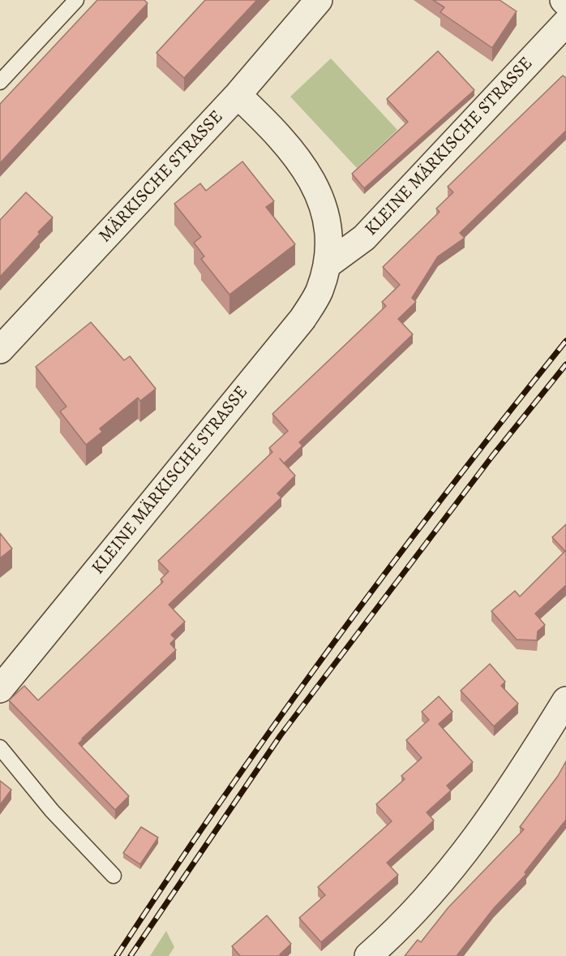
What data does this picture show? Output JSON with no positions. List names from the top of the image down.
{
  "streets": {
    "street": ["KLEINE MÄRKISCHE STRASSE", "MÄRKISCHE STRASSE"]
  },
  "crossings": [
    ["KLEINE MÄRKISCHE STRASSE", "MÄRKISCHE STRASSE"]
  ]
}
